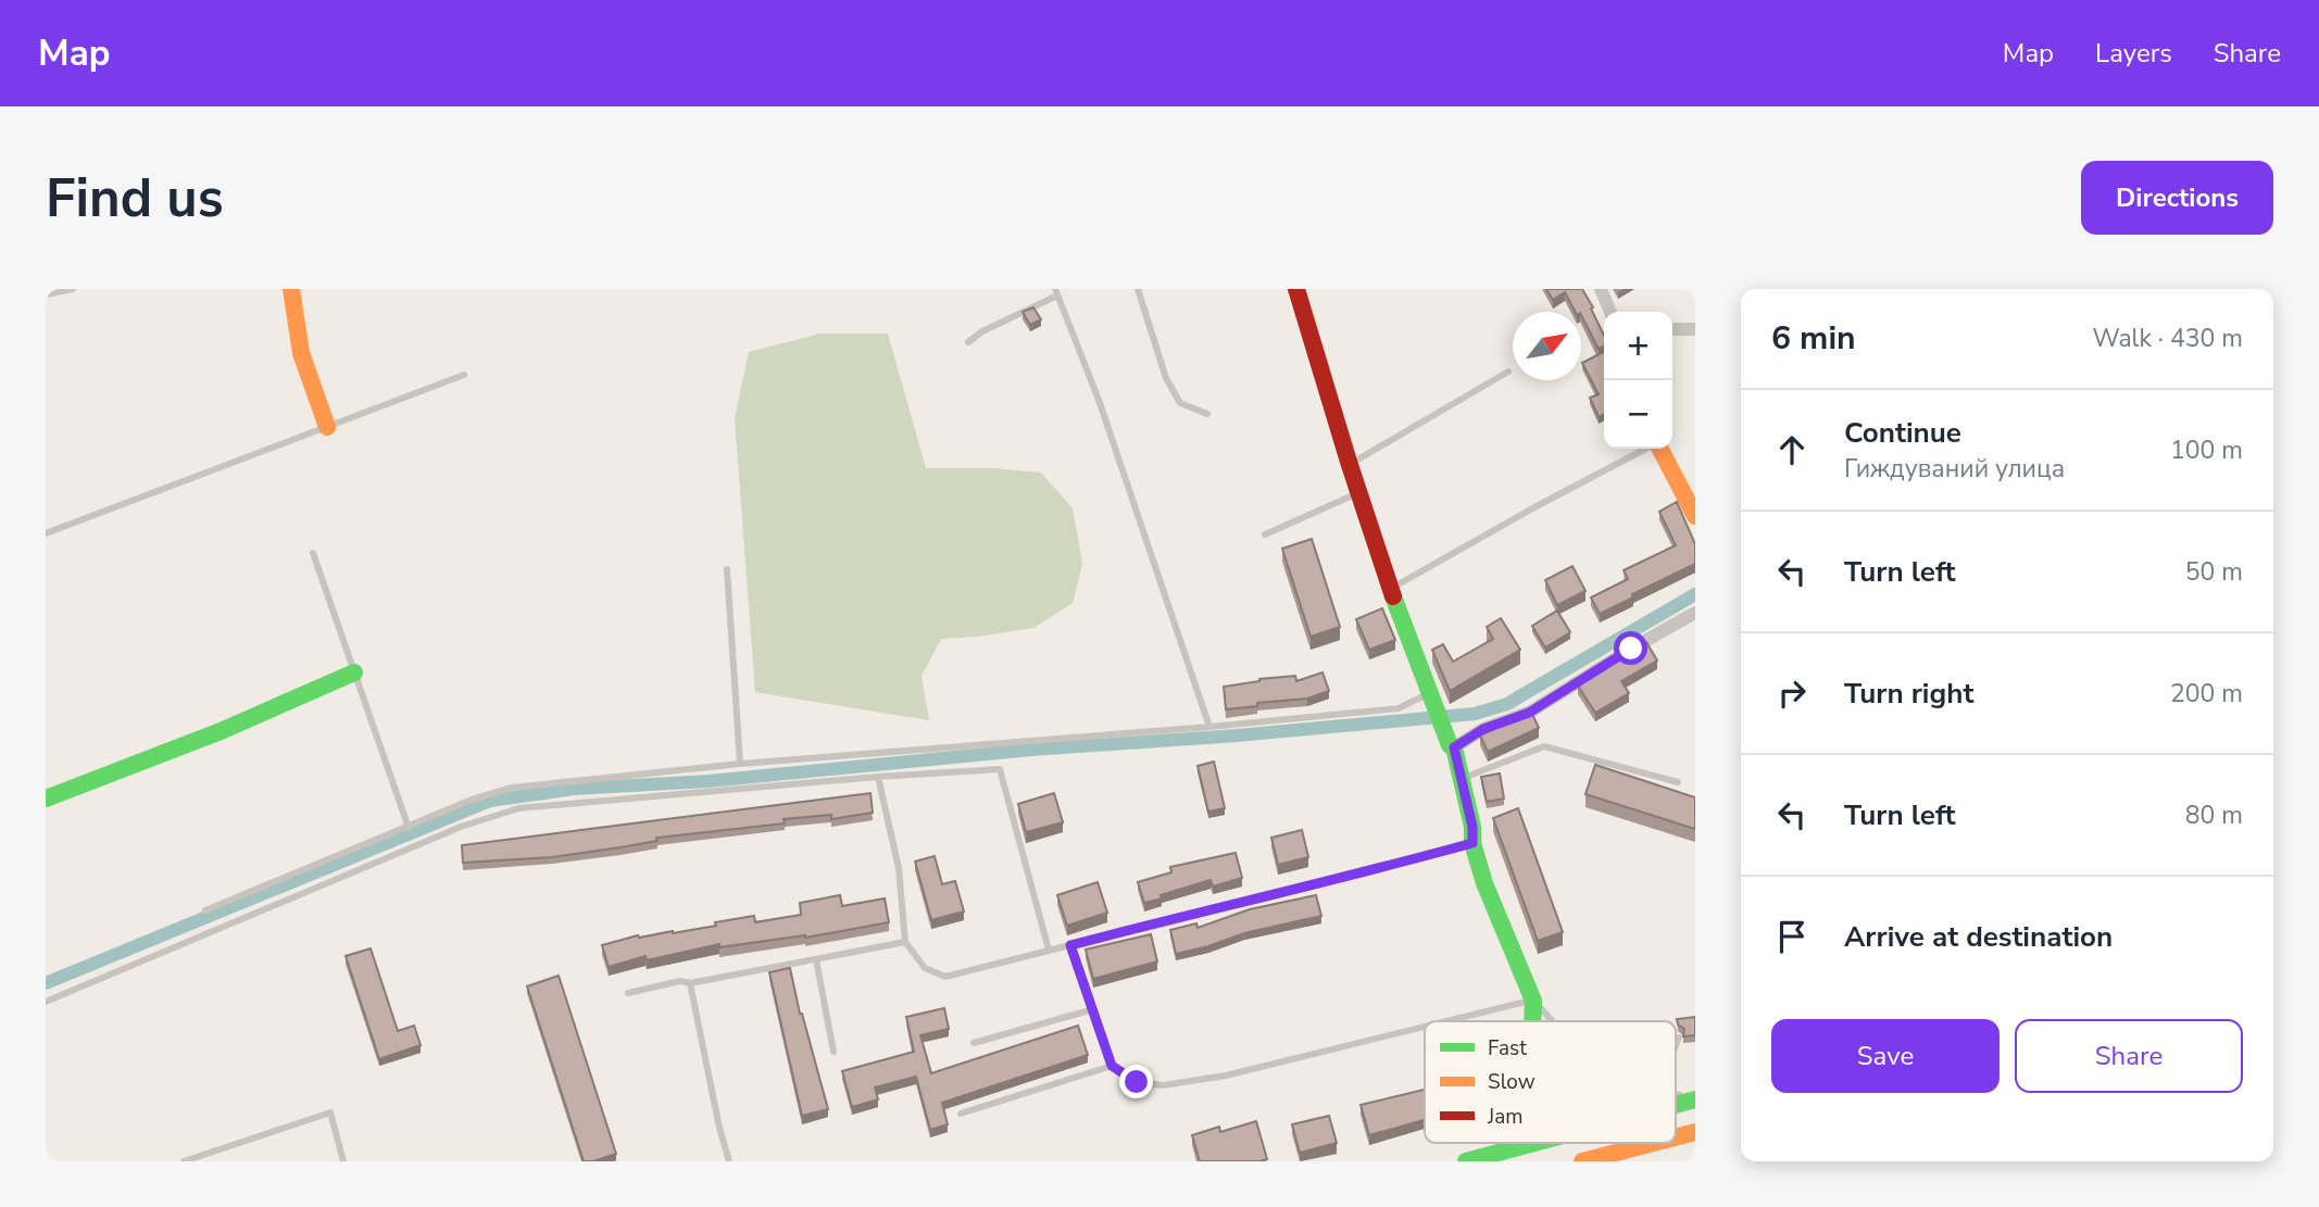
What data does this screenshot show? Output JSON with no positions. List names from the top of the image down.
{
  "legend": ["Fast", "Slow", "Jam"],
  "north": "top right",
  "page": {
    "header": "Map",
    "nav": ["Map", "Layers", "Share"],
    "buttons": [
      "Directions",
      ["Save", "Share"]
    ],
    "title": "Find us",
    "heading": ["6 min", "Walk · 430 m"],
    "map_buttons": ["+", "−"],
    "list": [
      ["Continue", "Гиждуваний улица", "100 m"],
      ["Turn left", "50 m"],
      ["Turn right", "200 m"],
      ["Turn left", "80 m"],
      "Arrive at destination"
    ]
  }
}
